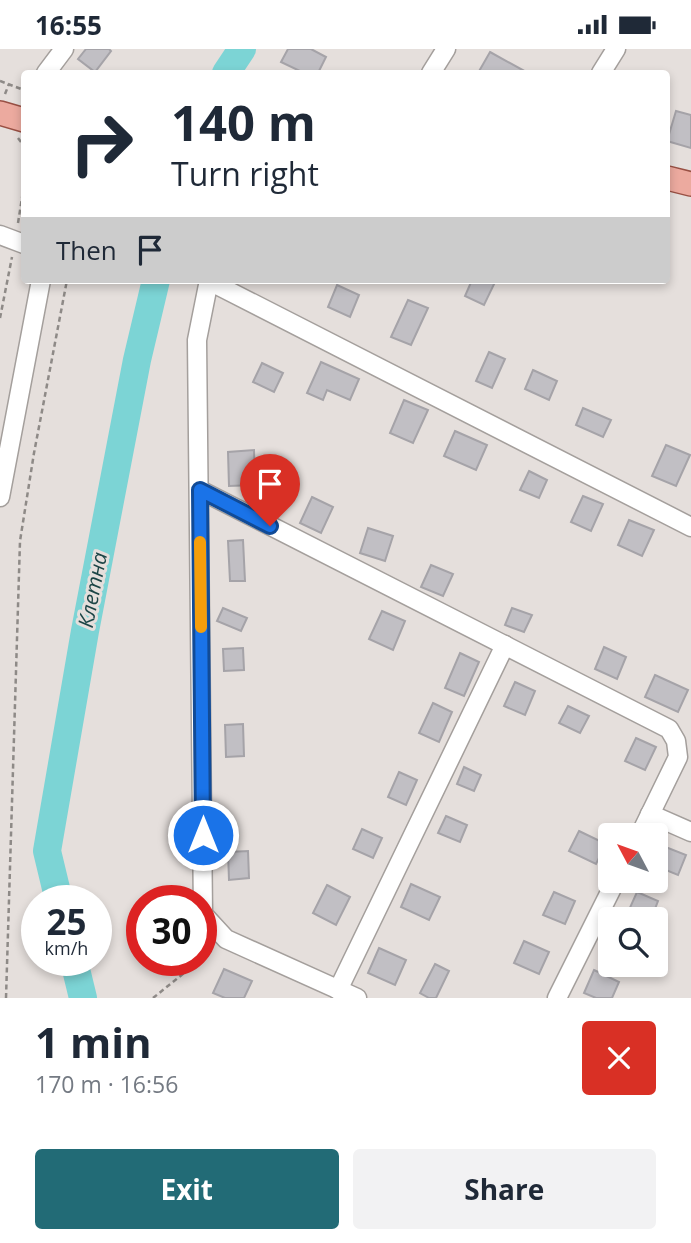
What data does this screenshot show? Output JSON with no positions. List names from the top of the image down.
{
  "water": ["Клетна"],
  "north": "top left",
  "page": {
    "status": "16:55",
    "turn": ["140 m", "Turn right"],
    "then": "Then",
    "speed": "25 km/h",
    "limit": "30",
    "heading": ["1 min", "170 m · 16:56"],
    "buttons": ["Exit", "Share"]
  }
}
